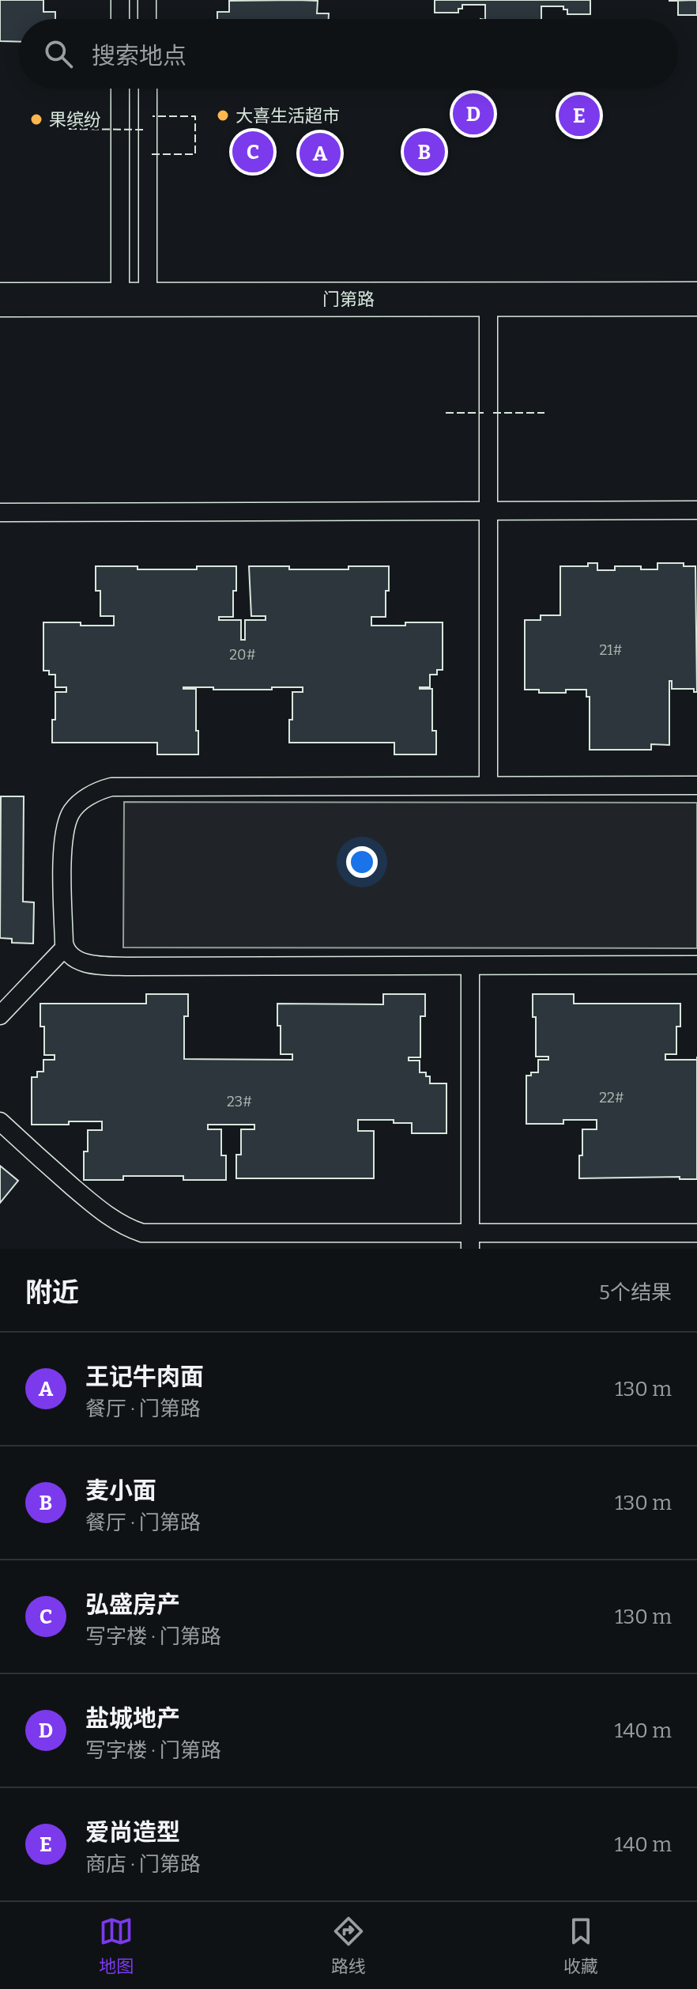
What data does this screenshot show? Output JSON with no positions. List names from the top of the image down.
{
  "streets": {
    "street": ["门第路"]
  },
  "places": ["大喜生活超市", "果缤纷"],
  "house_numbers": [
    "21#",
    "20#",
    "22#",
    "23#"
  ],
  "page": {
    "search": "搜索地点",
    "pins": [
      "D",
      "E",
      "B",
      "C",
      "A"
    ],
    "heading": ["附近", "5个结果"],
    "list": [
      {
        "mark": "A",
        "name": "王记牛肉面",
        "note": "餐厅 · 门第路",
        "value": "130 m"
      },
      {
        "mark": "B",
        "name": "麦小面",
        "note": "餐厅 · 门第路",
        "value": "130 m"
      },
      {
        "mark": "C",
        "name": "弘盛房产",
        "note": "写字楼 · 门第路",
        "value": "130 m"
      },
      {
        "mark": "D",
        "name": "盐城地产",
        "note": "写字楼 · 门第路",
        "value": "140 m"
      },
      {
        "mark": "E",
        "name": "爱尚造型",
        "note": "商店 · 门第路",
        "value": "140 m"
      }
    ],
    "nav": ["地图", "路线", "收藏"]
  }
}
